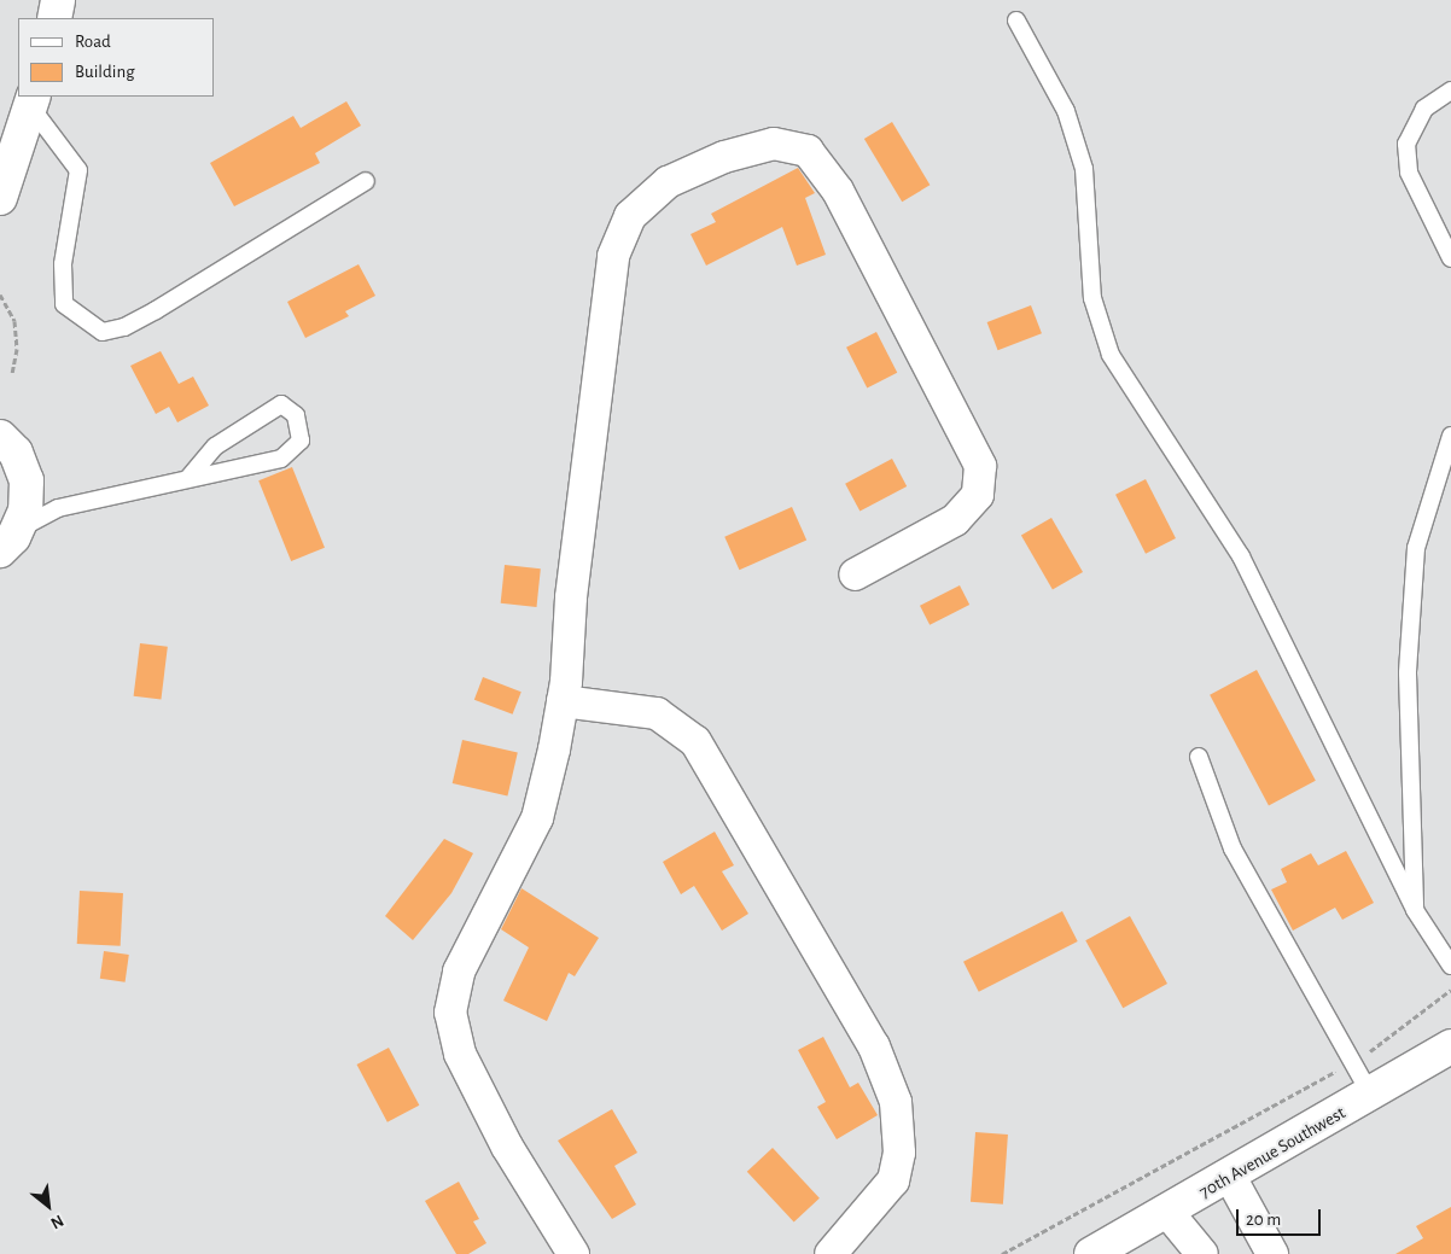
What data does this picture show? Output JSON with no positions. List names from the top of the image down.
{
  "streets": {
    "street": ["70th Avenue Southwest"]
  },
  "legend": ["Road", "Building"],
  "scale_bar": "20 m",
  "north": "bottom right"
}
